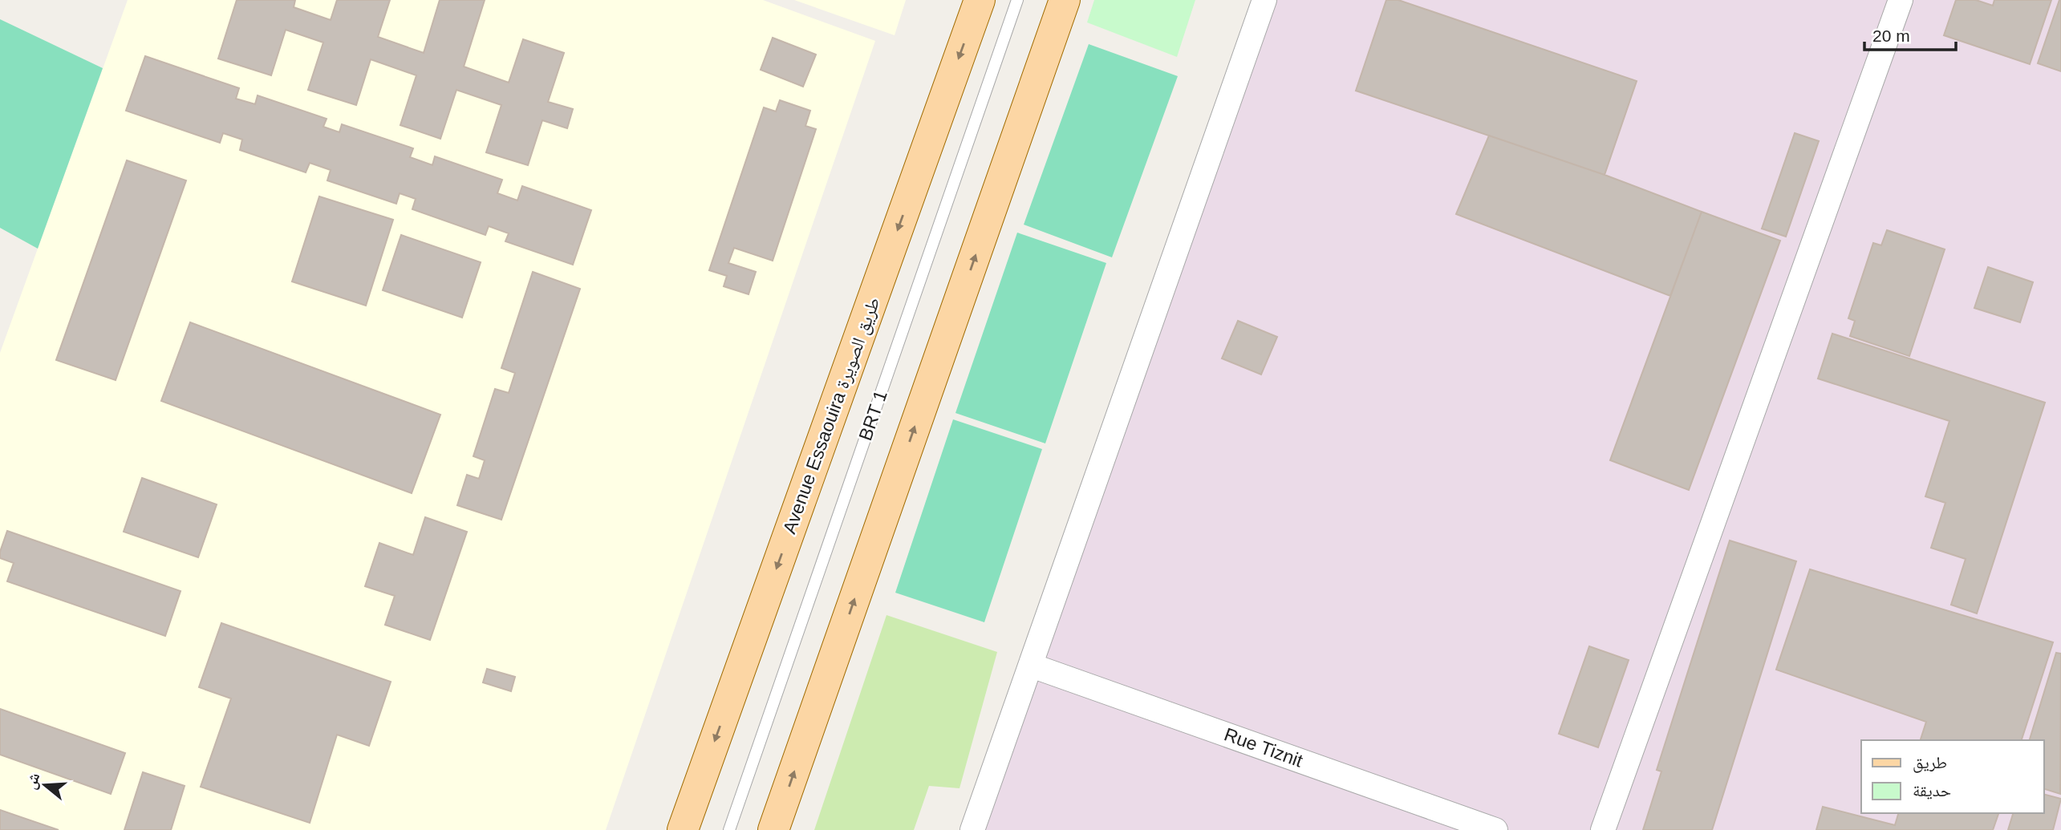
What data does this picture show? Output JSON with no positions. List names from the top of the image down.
{
  "streets": {
    "main road": ["Avenue Essaouira طريق الصويرة"],
    "street": ["Rue Tiznit"],
    "lane": ["BRT 1"]
  },
  "legend": ["طريق", "حديقة"],
  "scale_bar": "20 m",
  "north": "left"
}
